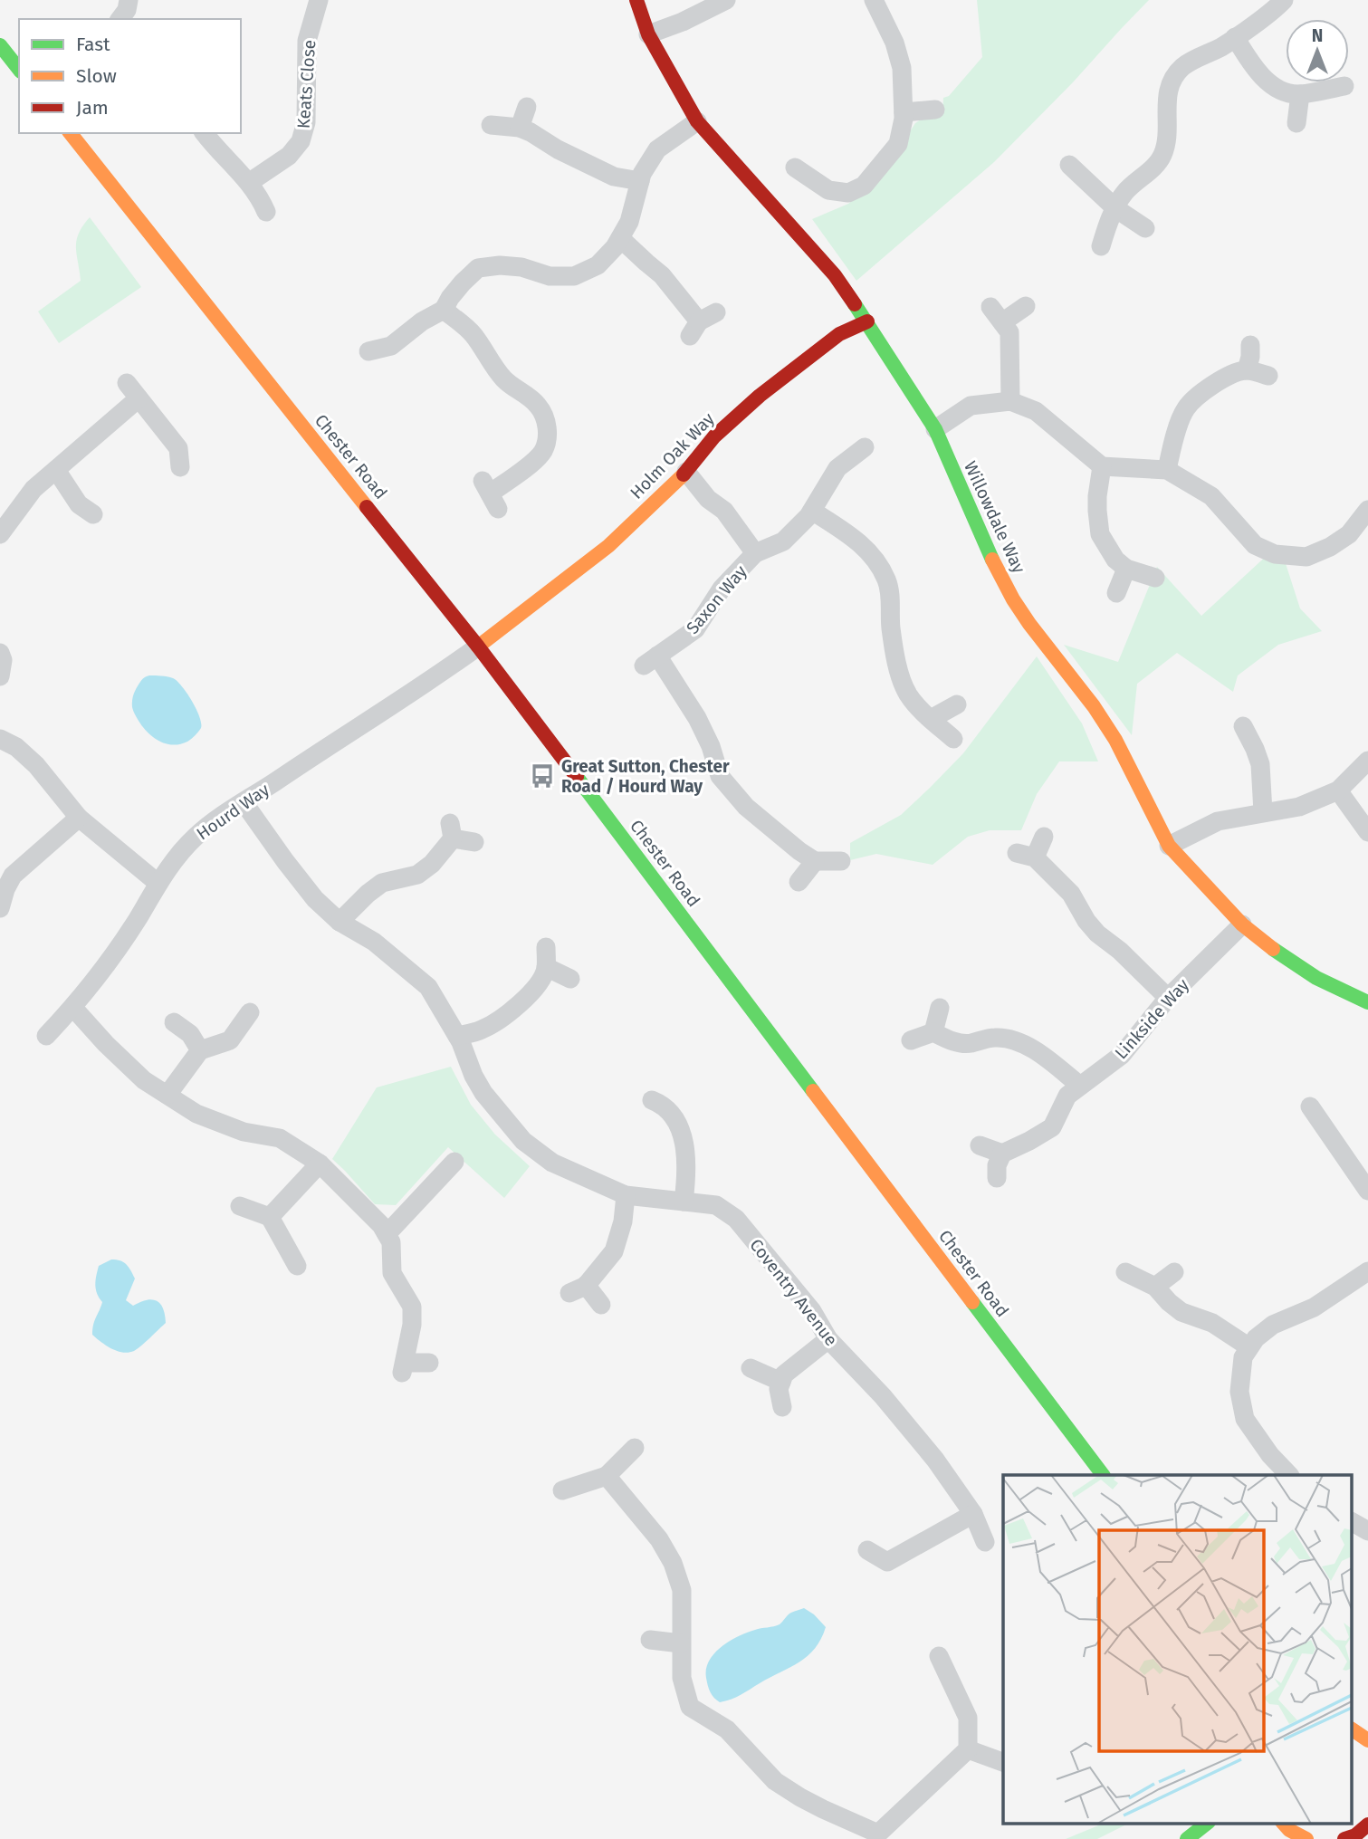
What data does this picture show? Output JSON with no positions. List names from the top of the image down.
{
  "streets": {
    "main road": ["Holm Oak Way", "Chester Road", "Willowdale Way"],
    "street": [
      "Keats Close",
      "Saxon Way",
      "Hourd Way",
      "Linkside Way",
      "Coventry Avenue"
    ]
  },
  "crossings": [
    ["Holm Oak Way", "Chester Road"],
    ["Holm Oak Way", "Willowdale Way"],
    ["Holm Oak Way", "Saxon Way"],
    ["Holm Oak Way", "Hourd Way"],
    ["Chester Road", "Hourd Way"],
    ["Willowdale Way", "Linkside Way"],
    ["Hourd Way", "Coventry Avenue"]
  ],
  "places": {
    "bus stop": ["Great Sutton, Chester Road / Hourd Way"]
  },
  "legend": ["Fast", "Slow", "Jam"],
  "north": "top"
}
